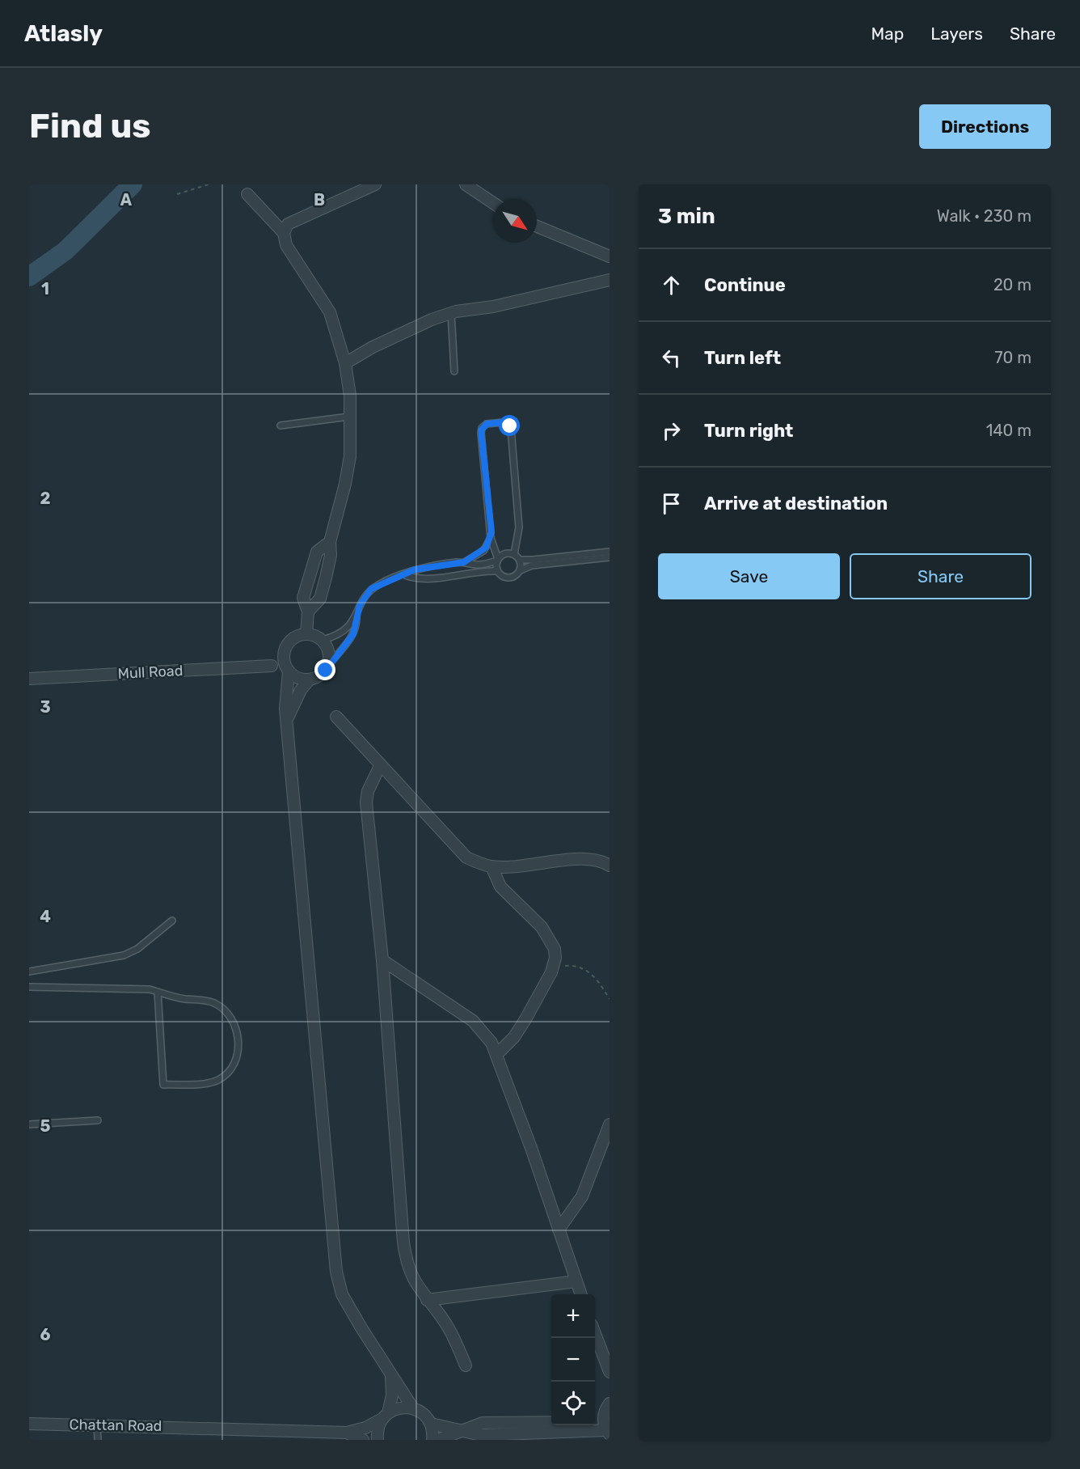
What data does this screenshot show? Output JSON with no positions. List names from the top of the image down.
{
  "streets": {
    "street": ["Mull Road", "Chattan Road"]
  },
  "north": "bottom right",
  "page": {
    "header": "Atlasly",
    "nav": ["Map", "Layers", "Share"],
    "buttons": [
      "Directions",
      ["Save", "Share"]
    ],
    "title": "Find us",
    "heading": ["3 min", "Walk · 230 m"],
    "list": [
      ["Continue", "20 m"],
      ["Turn left", "70 m"],
      ["Turn right", "140 m"],
      "Arrive at destination"
    ],
    "map_buttons": ["+", "−"]
  },
  "grid": {
    "columns": ["A", "B"],
    "rows": [
      "1",
      "2",
      "3",
      "4",
      "5",
      "6"
    ]
  }
}
